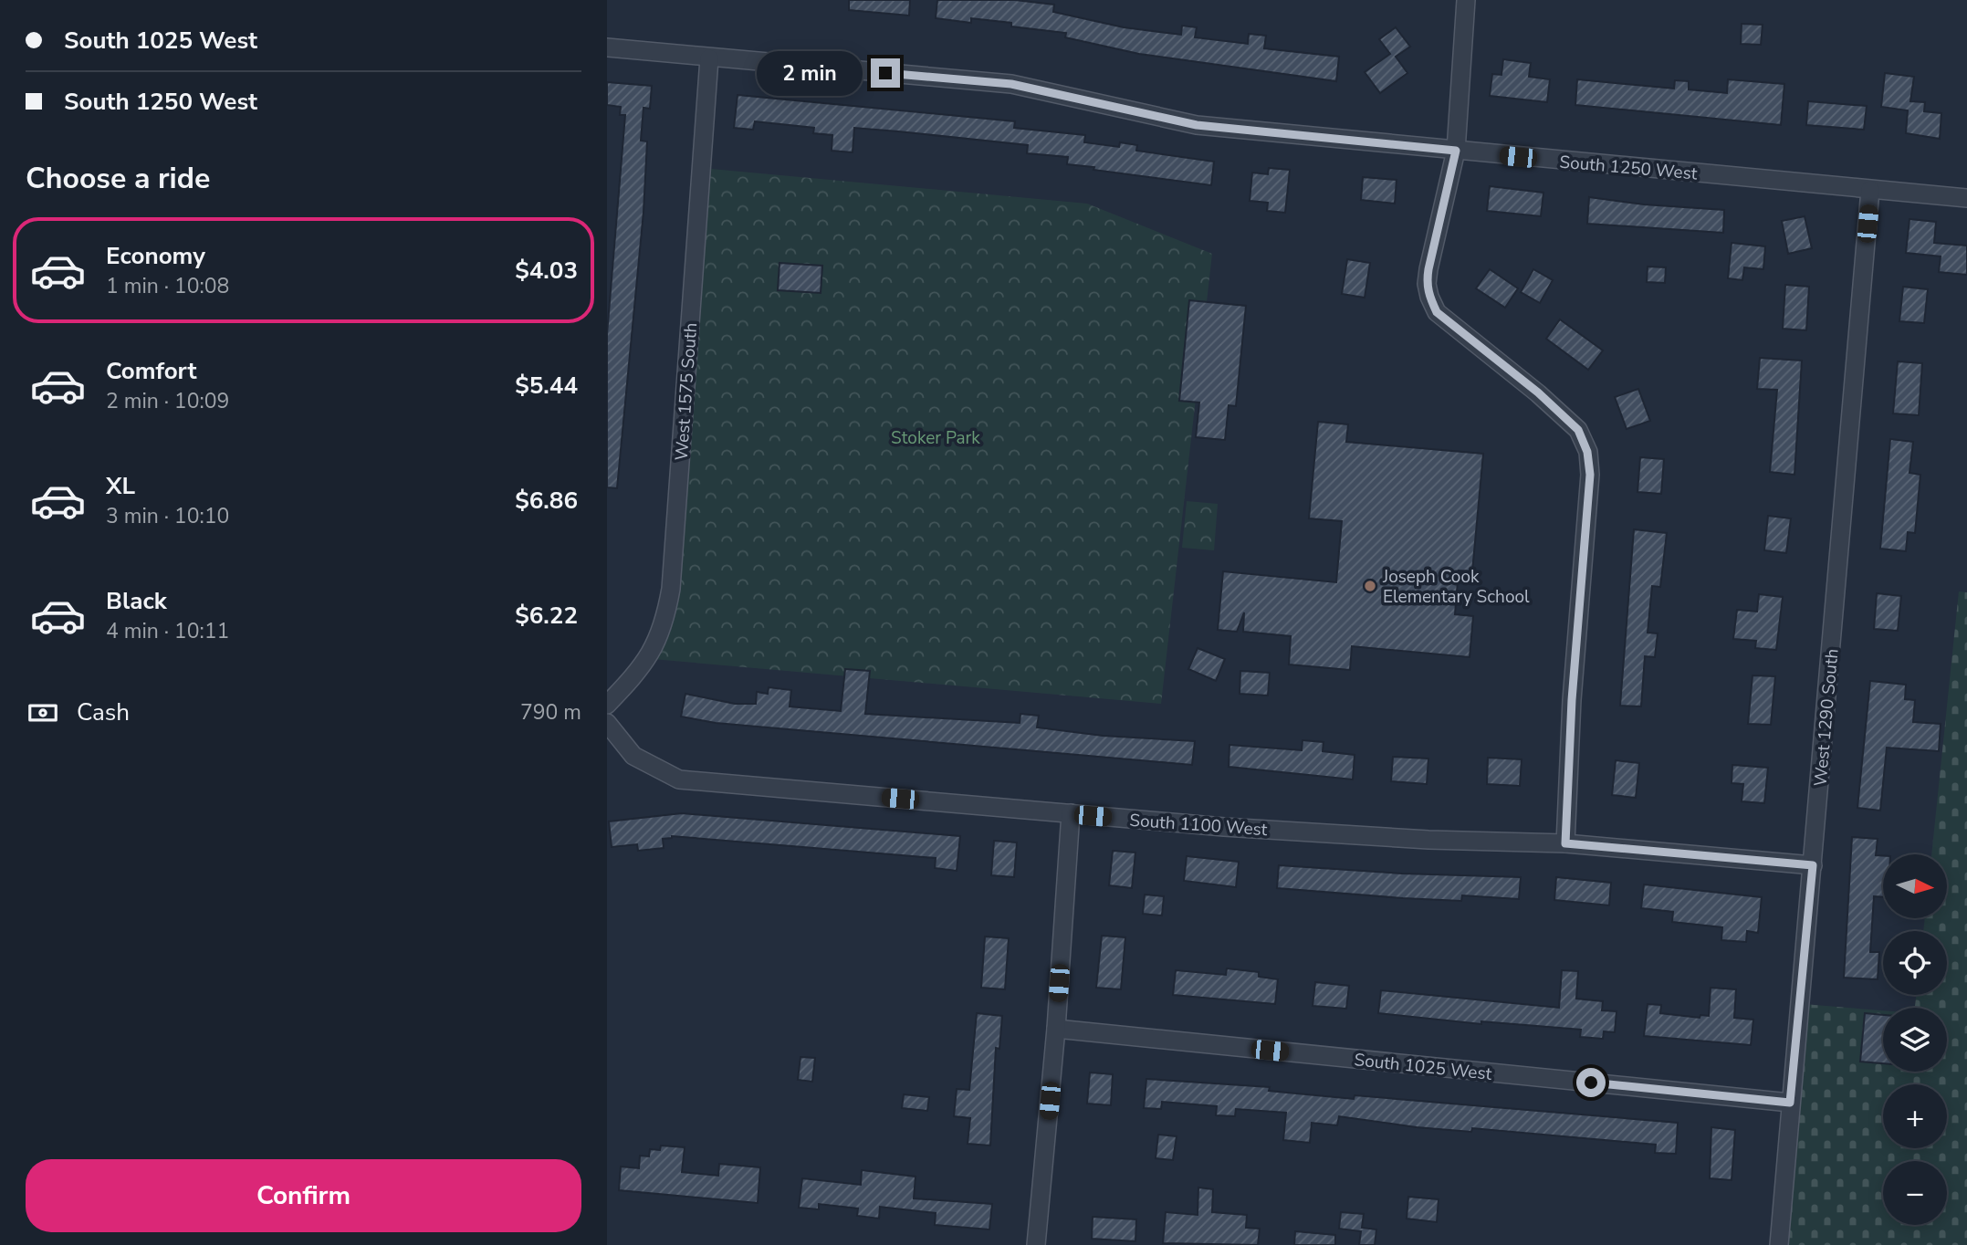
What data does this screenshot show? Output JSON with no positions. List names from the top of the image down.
{
  "streets": {
    "street": [
      "South 1250 West",
      "West 1575 South",
      "West 1290 South",
      "South 1100 West",
      "South 1025 West"
    ]
  },
  "crossings": [
    ["South 1250 West", "West 1575 South"],
    ["South 1250 West", "West 1290 South"],
    ["West 1290 South", "South 1100 West"],
    ["West 1290 South", "South 1025 West"]
  ],
  "parks": ["Stoker Park"],
  "places": ["Joseph Cook Elementary School"],
  "north": "right",
  "page": {
    "banner": ["South 1025 West", "South 1250 West"],
    "bubble": "2 min",
    "heading": "Choose a ride",
    "list": [
      {
        "name": "Economy",
        "note": "1 min · 10:08",
        "value": "$4.03"
      },
      {
        "name": "Comfort",
        "note": "2 min · 10:09",
        "value": "$5.44"
      },
      {
        "name": "XL",
        "note": "3 min · 10:10",
        "value": "$6.86"
      },
      {
        "name": "Black",
        "note": "4 min · 10:11",
        "value": "$6.22"
      }
    ],
    "pay": ["Cash", "790 m"],
    "map_buttons": ["+", "−"],
    "buttons": "Confirm"
  }
}
